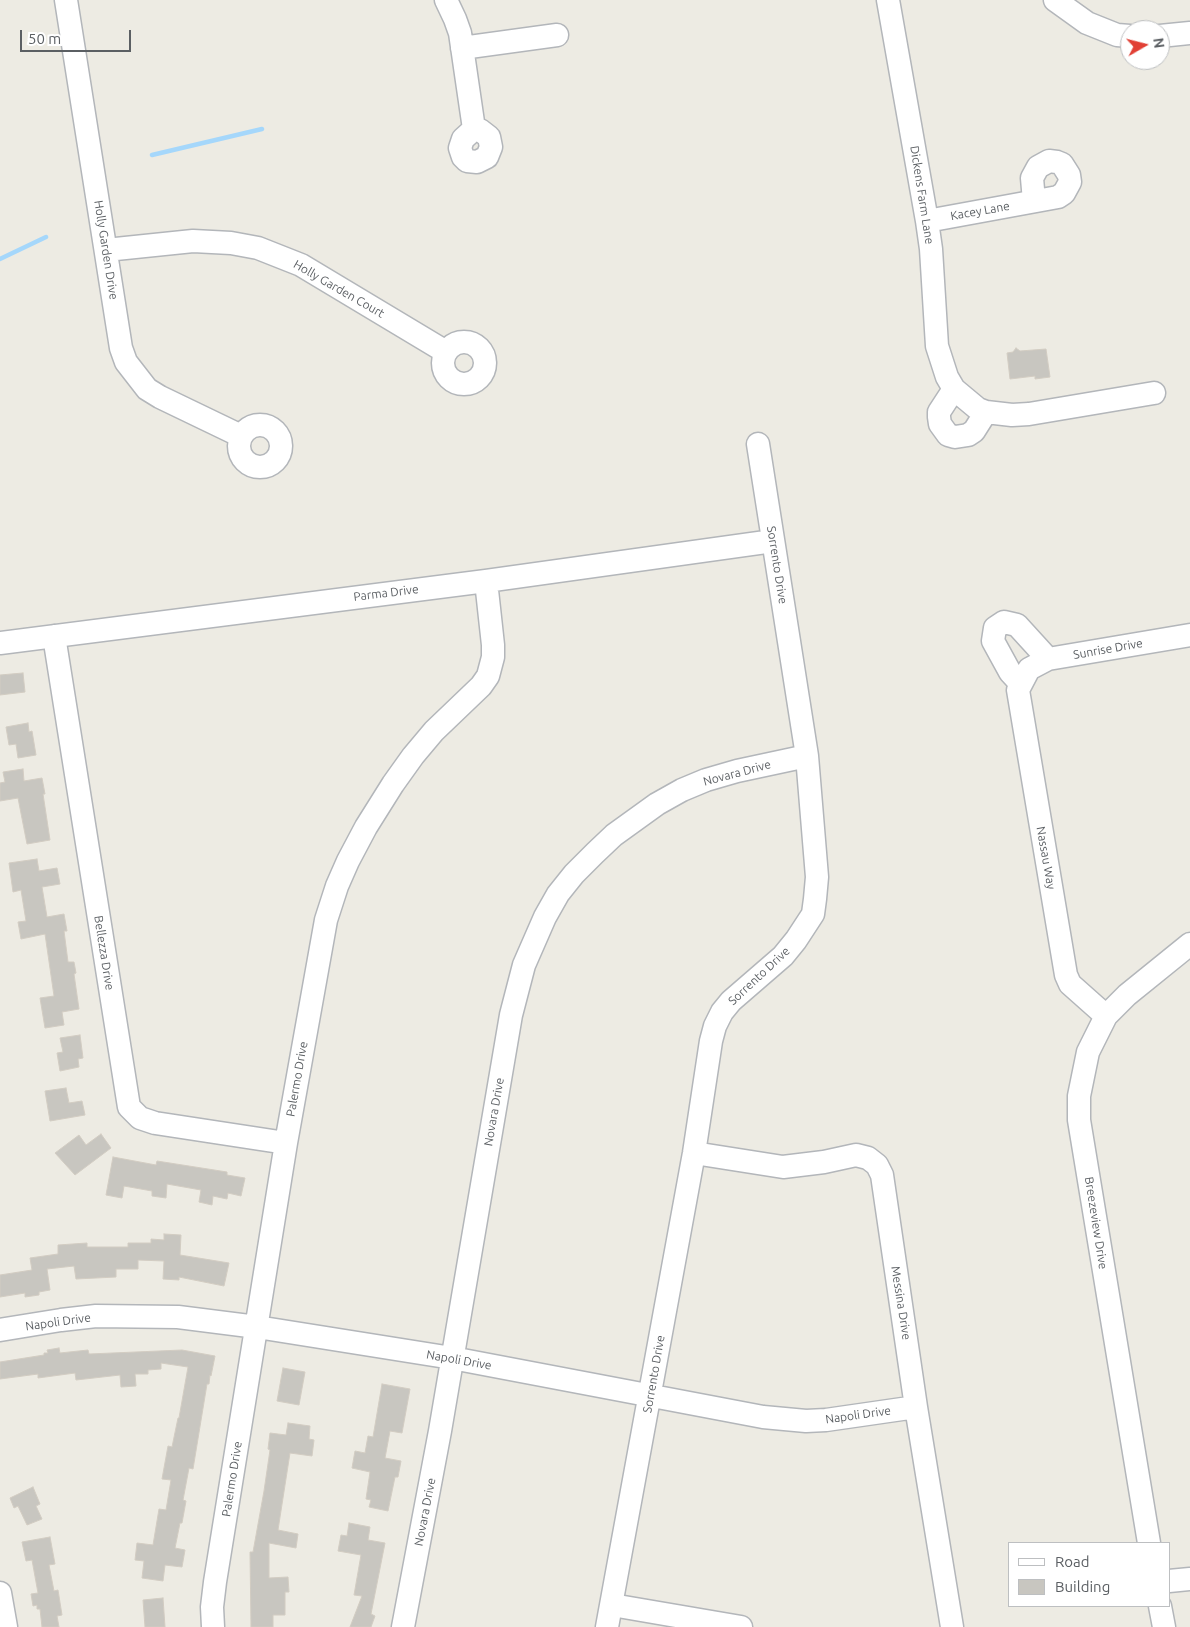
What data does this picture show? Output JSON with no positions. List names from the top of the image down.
{
  "streets": {
    "street": [
      "Dickens Farm Lane",
      "Kacey Lane",
      "Holly Garden Drive",
      "Holly Garden Court",
      "Sorrento Drive",
      "Parma Drive",
      "Sunrise Drive",
      "Novara Drive",
      "Nassau Way",
      "Bellezza Drive",
      "Palermo Drive",
      "Breezeview Drive",
      "Messina Drive",
      "Napoli Drive"
    ]
  },
  "crossings": [
    ["Dickens Farm Lane", "Kacey Lane"],
    ["Holly Garden Drive", "Holly Garden Court"],
    ["Sorrento Drive", "Parma Drive"],
    ["Sorrento Drive", "Novara Drive"],
    ["Sorrento Drive", "Messina Drive"],
    ["Sorrento Drive", "Napoli Drive"],
    ["Parma Drive", "Bellezza Drive"],
    ["Parma Drive", "Palermo Drive"],
    ["Sunrise Drive", "Nassau Way"],
    ["Novara Drive", "Napoli Drive"],
    ["Nassau Way", "Breezeview Drive"],
    ["Bellezza Drive", "Palermo Drive"],
    ["Palermo Drive", "Napoli Drive"],
    ["Messina Drive", "Napoli Drive"]
  ],
  "legend": ["Road", "Building"],
  "scale_bar": "50 m",
  "north": "right"
}
